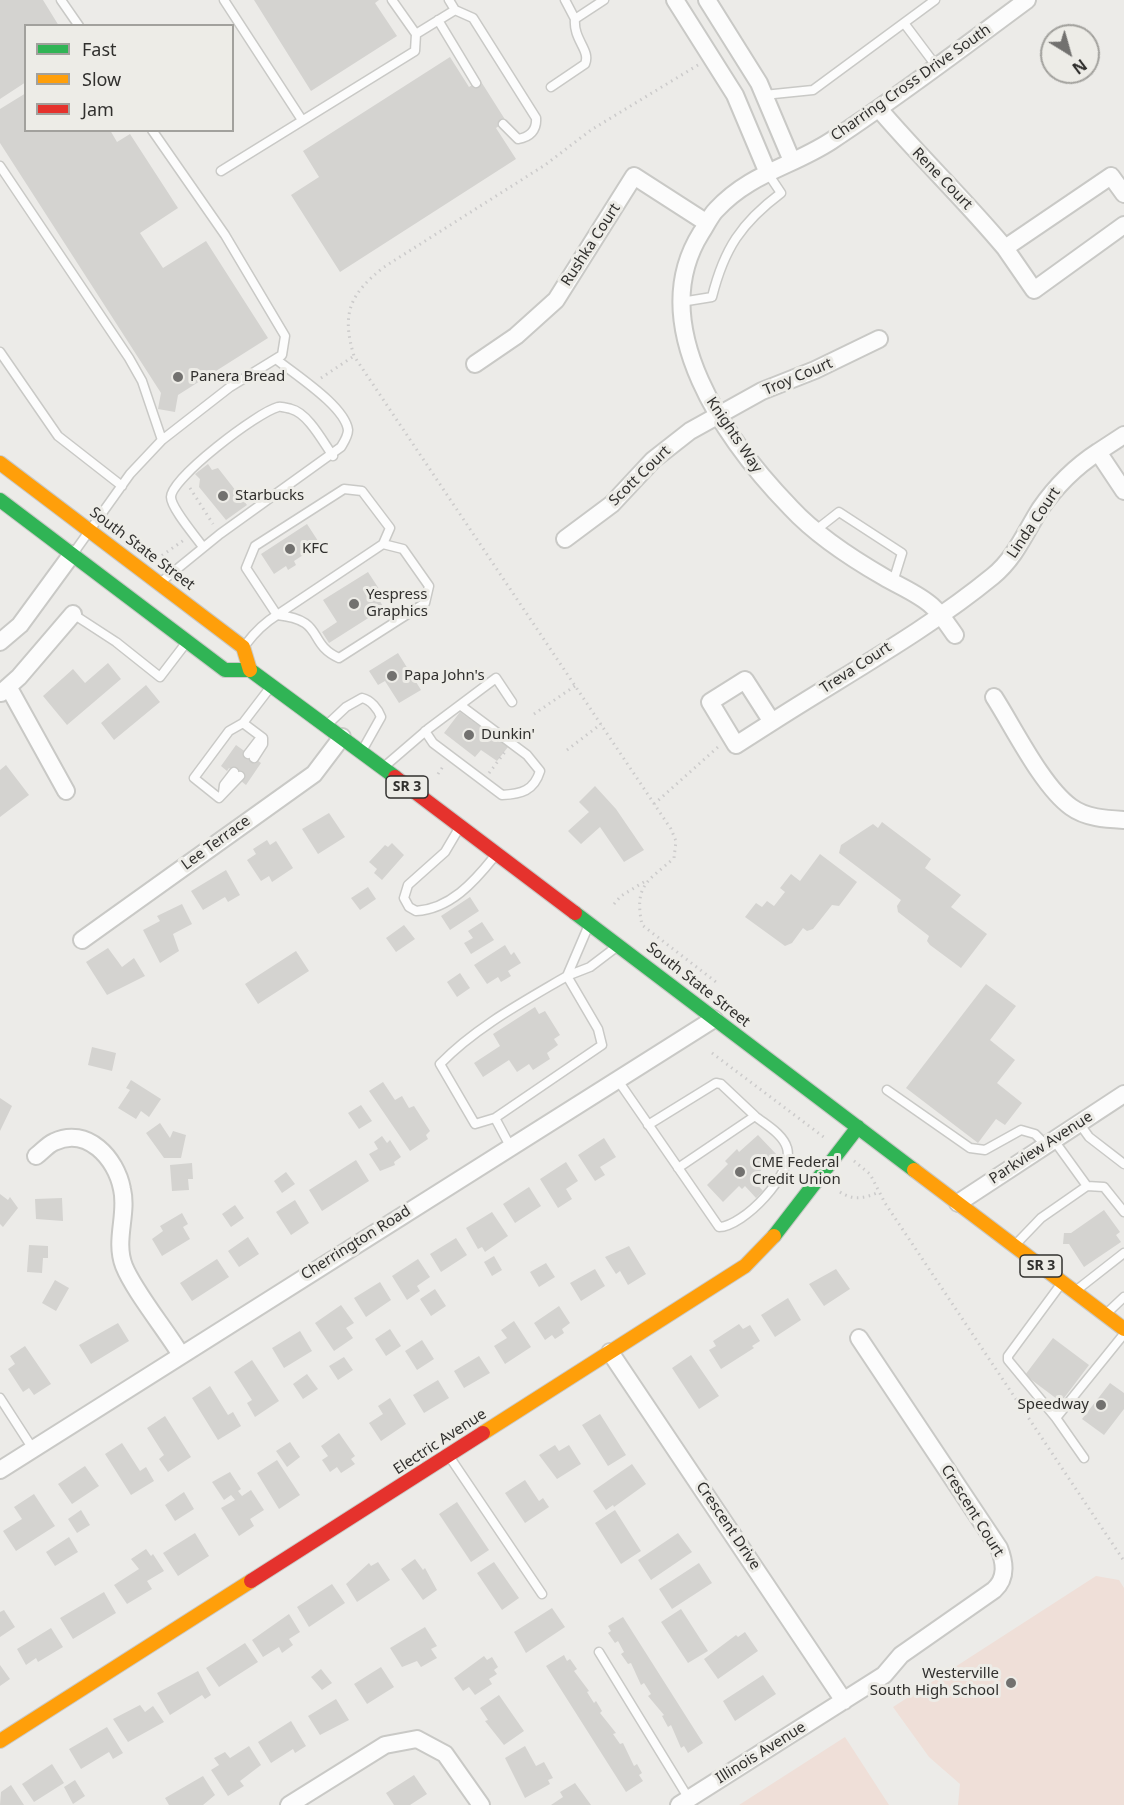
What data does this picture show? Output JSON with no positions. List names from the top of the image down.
{
  "streets": {
    "main road": ["South State Street", "SR 3", "Electric Avenue"],
    "street": [
      "Charring Cross Drive South",
      "Rene Court",
      "Rushka Court",
      "Troy Court",
      "Knights Way",
      "Scott Court",
      "Linda Court",
      "Treva Court",
      "Lee Terrace",
      "Parkview Avenue",
      "Cherrington Road",
      "Crescent Court",
      "Crescent Drive",
      "Illinois Avenue"
    ]
  },
  "crossings": [
    ["Charring Cross Drive South", "Rene Court"],
    ["Charring Cross Drive South", "Knights Way"],
    ["Rushka Court", "Knights Way"],
    ["Troy Court", "Knights Way"],
    ["Troy Court", "Scott Court"],
    ["Knights Way", "Scott Court"],
    ["Knights Way", "Linda Court"],
    ["Knights Way", "Treva Court"],
    ["Linda Court", "Treva Court"],
    ["South State Street", "Lee Terrace"],
    ["South State Street", "Parkview Avenue"],
    ["South State Street", "Cherrington Road"],
    ["South State Street", "Electric Avenue"],
    ["Electric Avenue", "Crescent Drive"],
    ["Crescent Court", "Crescent Drive"],
    ["Crescent Court", "Illinois Avenue"],
    ["Crescent Drive", "Illinois Avenue"]
  ],
  "places": [
    "Panera Bread",
    "Starbucks",
    "KFC",
    "Yespress Graphics",
    "Papa John's",
    "Dunkin'",
    "CME Federal Credit Union",
    "Speedway",
    "Westerville South High School"
  ],
  "legend": ["Fast", "Slow", "Jam"],
  "north": "bottom right"
}
